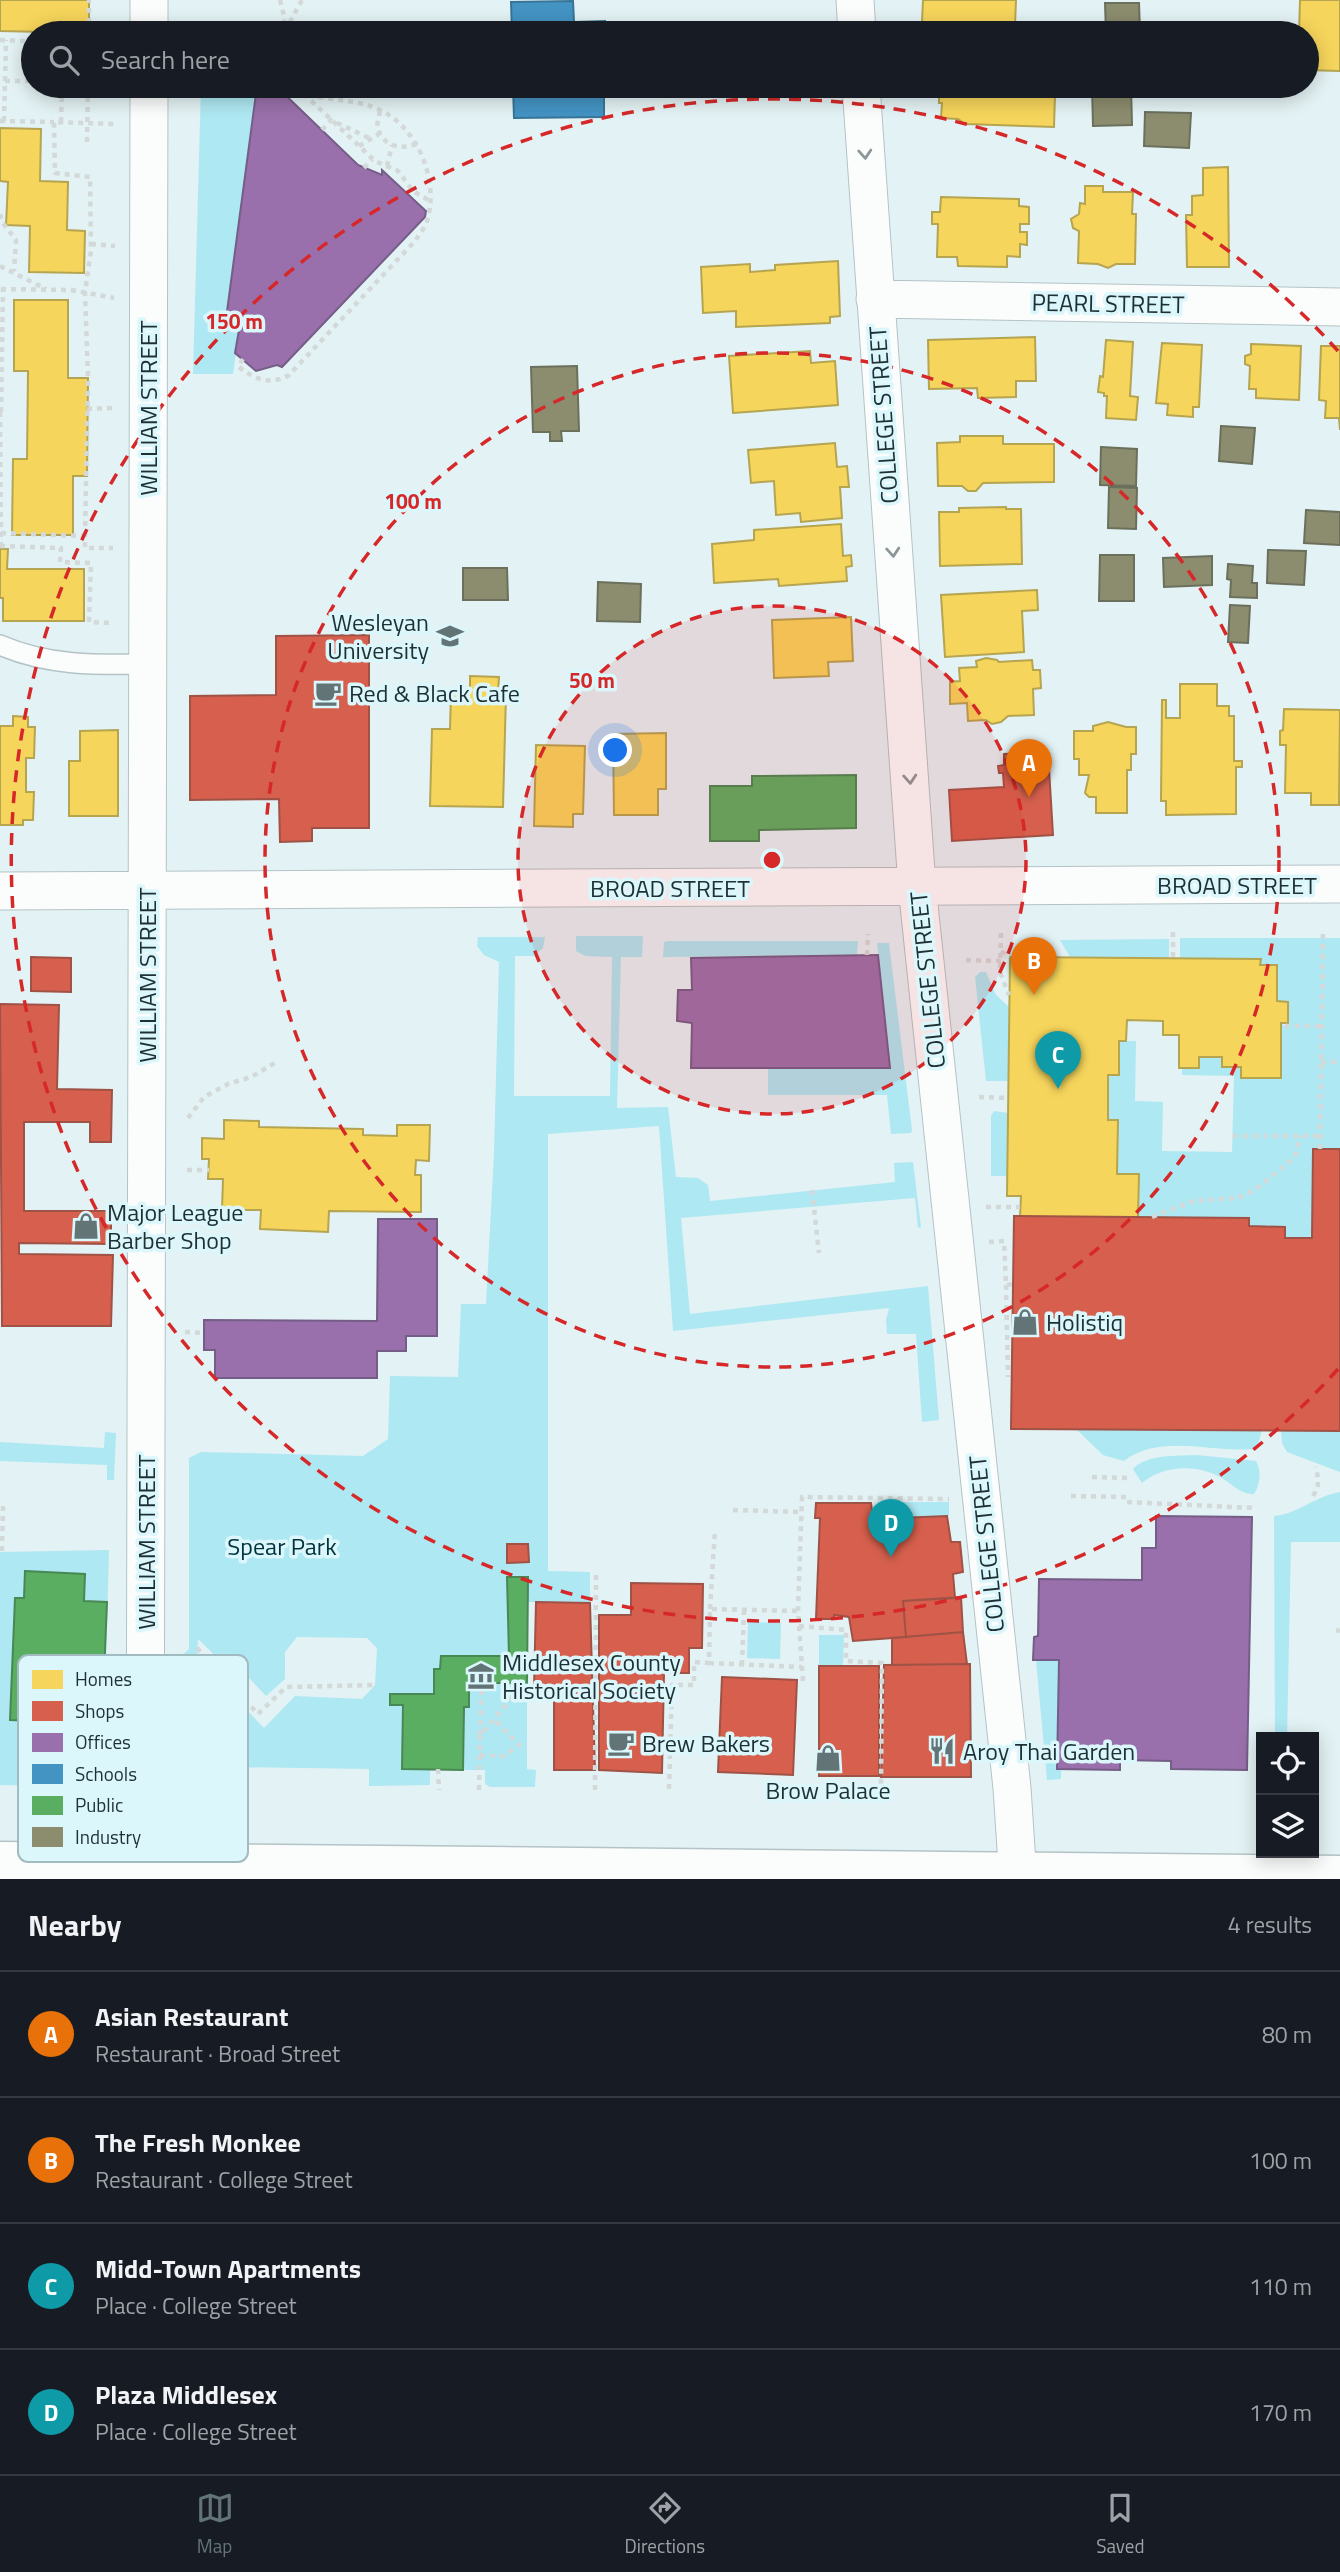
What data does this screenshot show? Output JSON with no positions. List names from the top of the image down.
{
  "streets": {
    "street": [
      "PEARL STREET",
      "WILLIAM STREET",
      "COLLEGE STREET",
      "BROAD STREET"
    ]
  },
  "crossings": [
    ["PEARL STREET", "COLLEGE STREET"],
    ["WILLIAM STREET", "BROAD STREET"],
    ["COLLEGE STREET", "BROAD STREET"]
  ],
  "one_way": ["COLLEGE STREET"],
  "parks": ["Spear Park"],
  "places": {
    "school or university": ["Wesleyan University"],
    "cafe": ["Red & Black Cafe", "Brew Bakers"],
    "shop": ["Major League Barber Shop", "Holistiq", "Brow Palace"],
    "museum": ["Middlesex County Historical Society"],
    "restaurant": ["Aroy Thai Garden"]
  },
  "legend": [
    "Homes",
    "Shops",
    "Offices",
    "Schools",
    "Public",
    "Industry"
  ],
  "page": {
    "search": "Search here",
    "pins": [
      "A",
      "B",
      "C",
      "D"
    ],
    "heading": ["Nearby", "4 results"],
    "list": [
      {
        "mark": "A",
        "name": "Asian Restaurant",
        "note": "Restaurant · Broad Street",
        "value": "80 m"
      },
      {
        "mark": "B",
        "name": "The Fresh Monkee",
        "note": "Restaurant · College Street",
        "value": "100 m"
      },
      {
        "mark": "C",
        "name": "Midd-Town Apartments",
        "note": "Place · College Street",
        "value": "110 m"
      },
      {
        "mark": "D",
        "name": "Plaza Middlesex",
        "note": "Place · College Street",
        "value": "170 m"
      }
    ],
    "nav": ["Map", "Directions", "Saved"]
  },
  "rings": ["150 m", "100 m", "50 m"]
}
